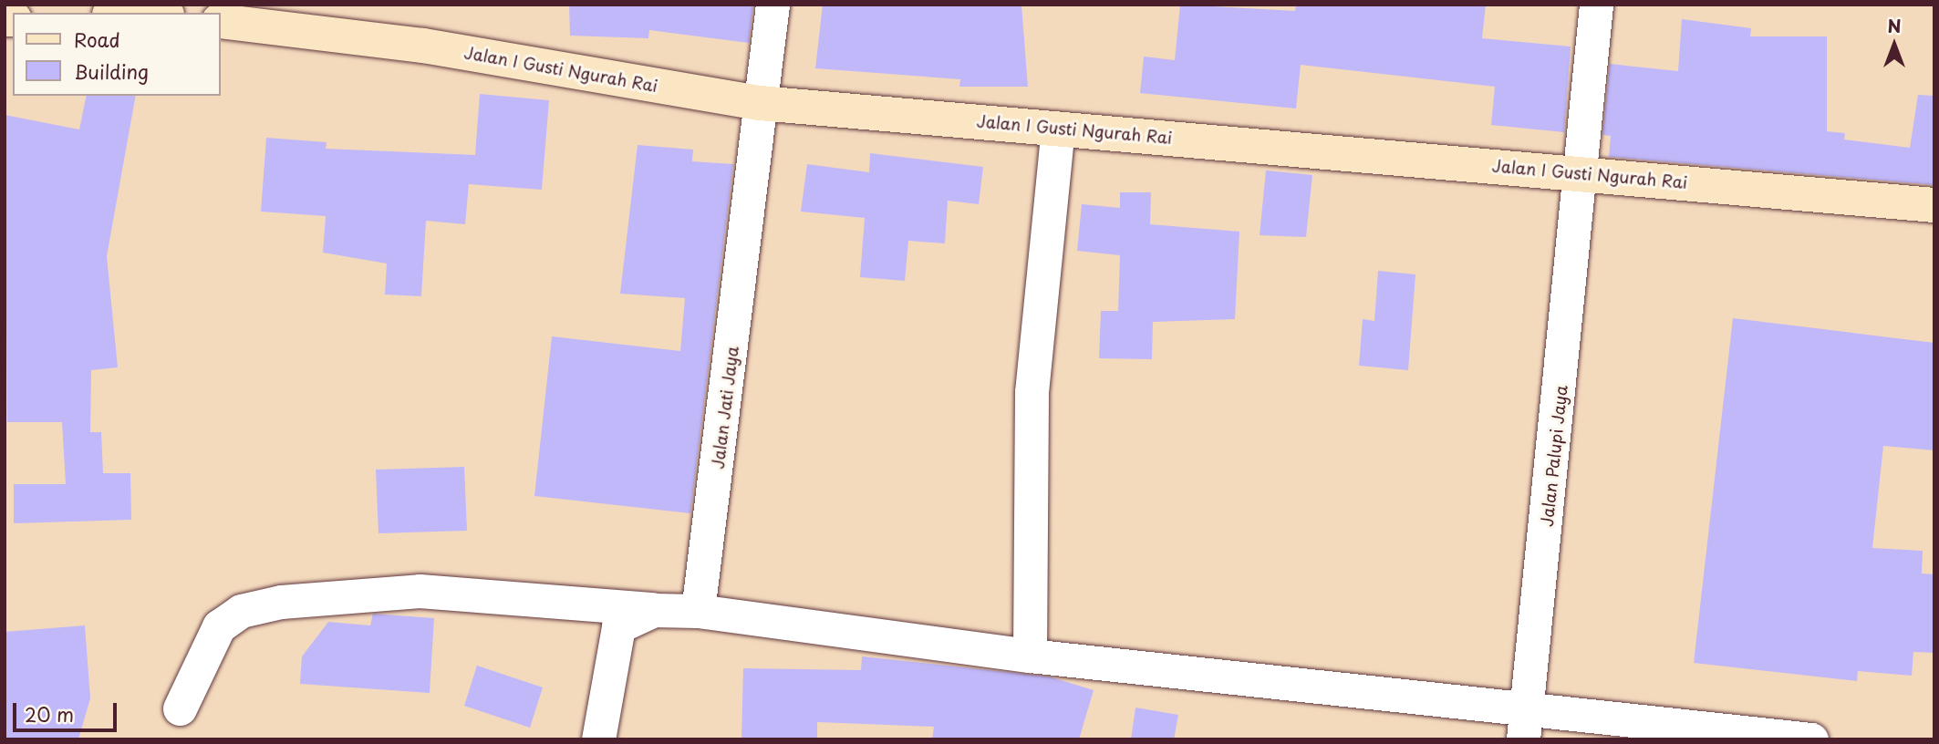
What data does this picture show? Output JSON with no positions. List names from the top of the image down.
{
  "streets": {
    "main road": ["Jalan I Gusti Ngurah Rai"],
    "street": ["Jalan Jati Jaya", "Jalan Palupi Jaya"]
  },
  "crossings": [
    ["Jalan I Gusti Ngurah Rai", "Jalan Jati Jaya"],
    ["Jalan I Gusti Ngurah Rai", "Jalan Palupi Jaya"]
  ],
  "legend": ["Road", "Building"],
  "scale_bar": "20 m",
  "north": "top"
}
